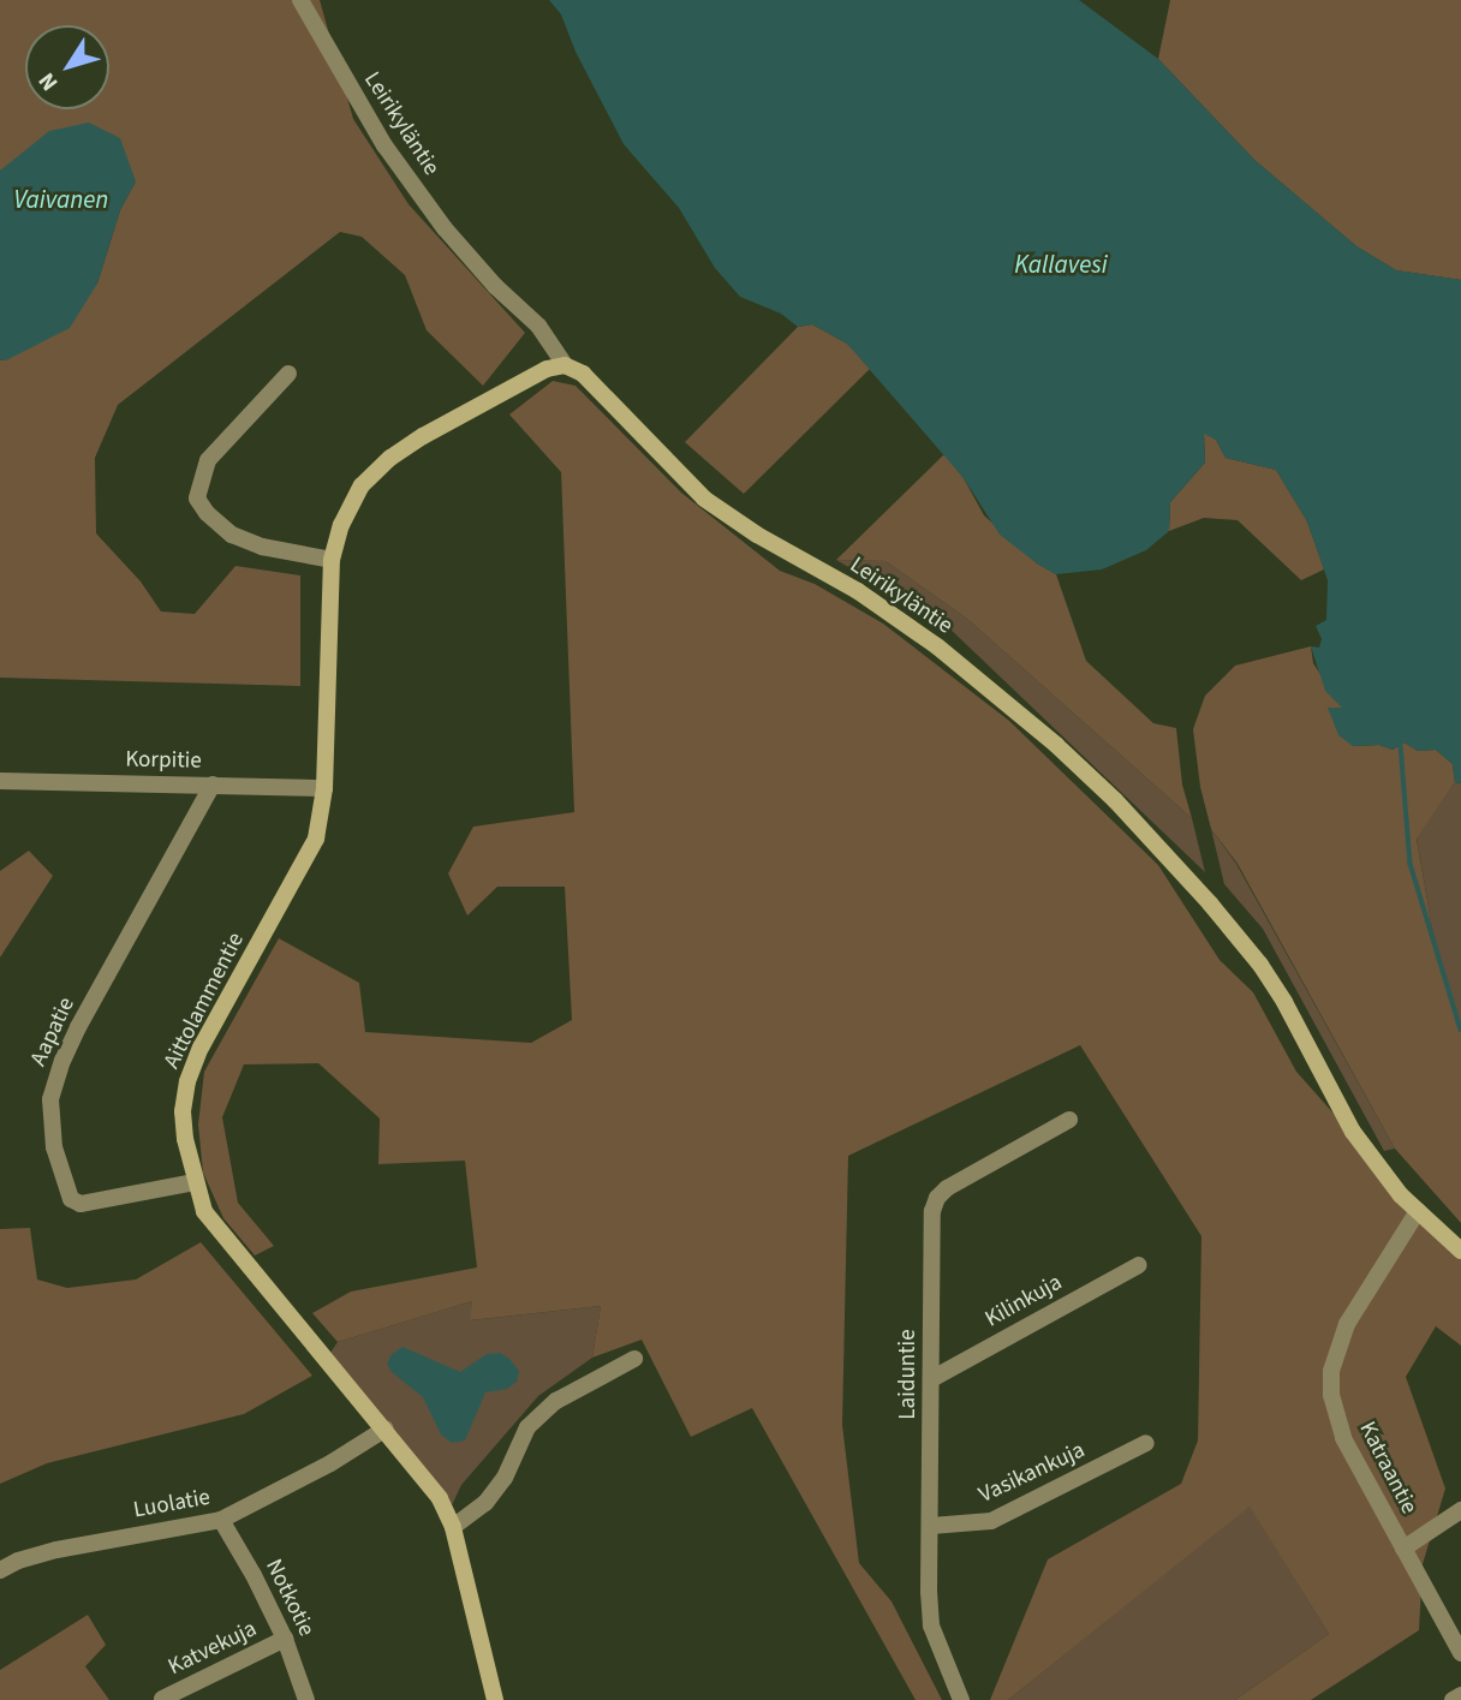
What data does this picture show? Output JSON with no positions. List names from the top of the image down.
{
  "streets": {
    "street": [
      "Leirikyläntie",
      "Korpitie",
      "Aittolammentie",
      "Aapatie",
      "Kilinkuja",
      "Laiduntie",
      "Katraantie",
      "Vasikankuja",
      "Luolatie",
      "Notkotie",
      "Katvekuja"
    ]
  },
  "crossings": [
    ["Leirikyläntie", "Aittolammentie"],
    ["Leirikyläntie", "Katraantie"],
    ["Korpitie", "Aittolammentie"],
    ["Korpitie", "Aapatie"],
    ["Aittolammentie", "Aapatie"],
    ["Aittolammentie", "Luolatie"],
    ["Kilinkuja", "Laiduntie"],
    ["Laiduntie", "Vasikankuja"],
    ["Luolatie", "Notkotie"],
    ["Notkotie", "Katvekuja"]
  ],
  "water": ["Vaivanen", "Kallavesi"],
  "north": "bottom left"
}
